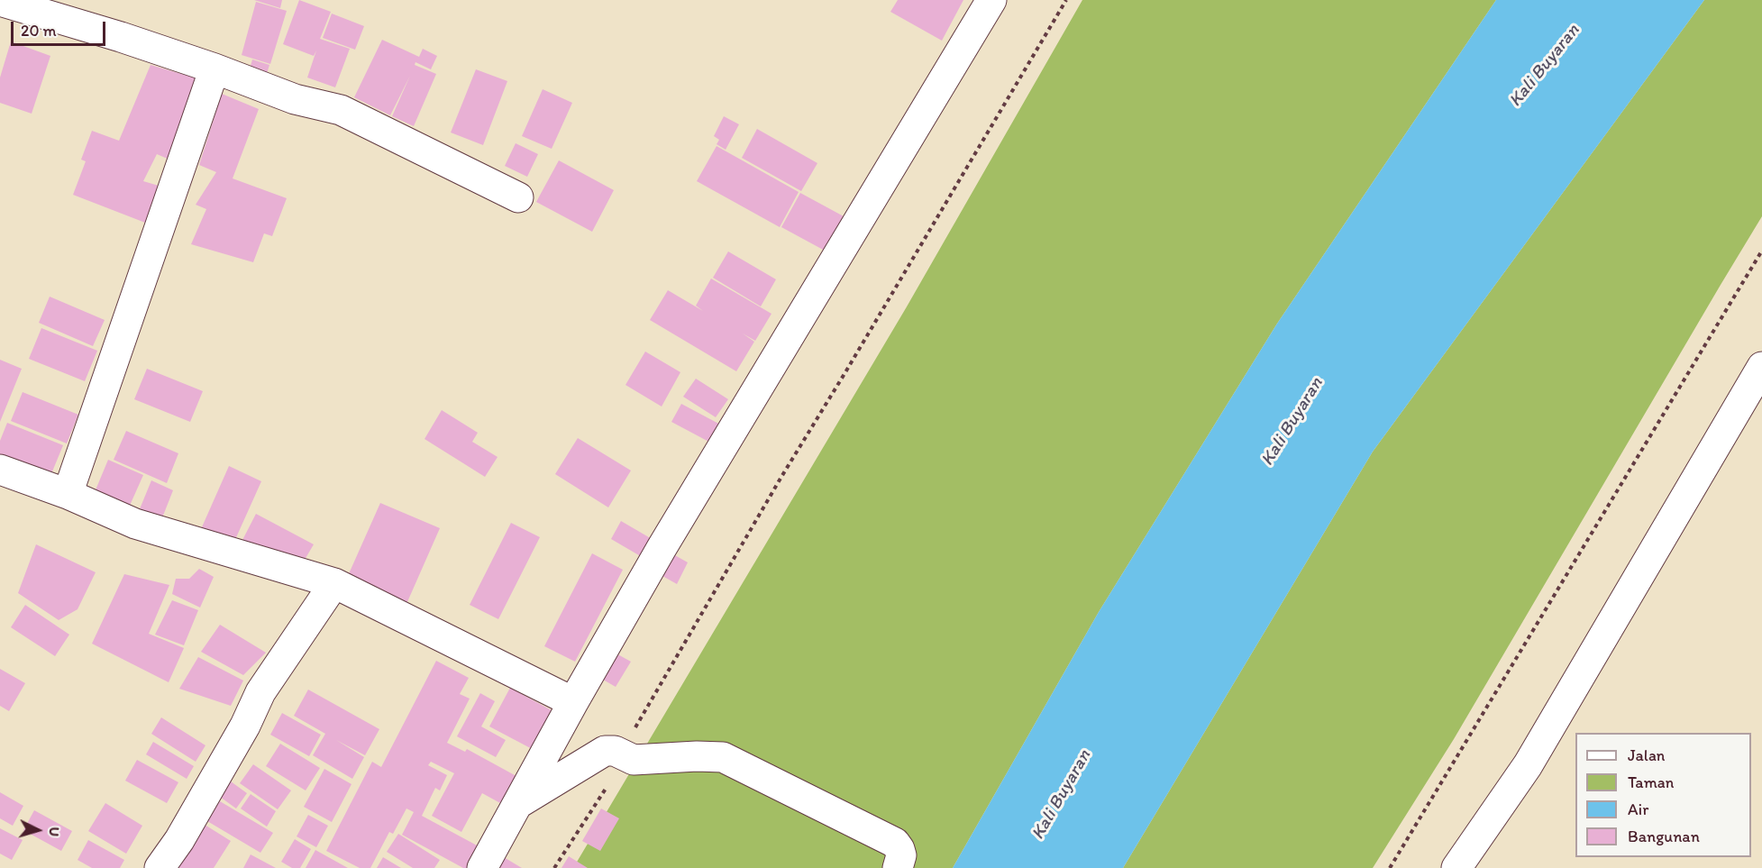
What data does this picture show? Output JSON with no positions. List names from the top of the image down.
{
  "water": ["Kali Buyaran"],
  "legend": [
    "Jalan",
    "Taman",
    "Air",
    "Bangunan"
  ],
  "scale_bar": "20 m",
  "north": "right"
}
